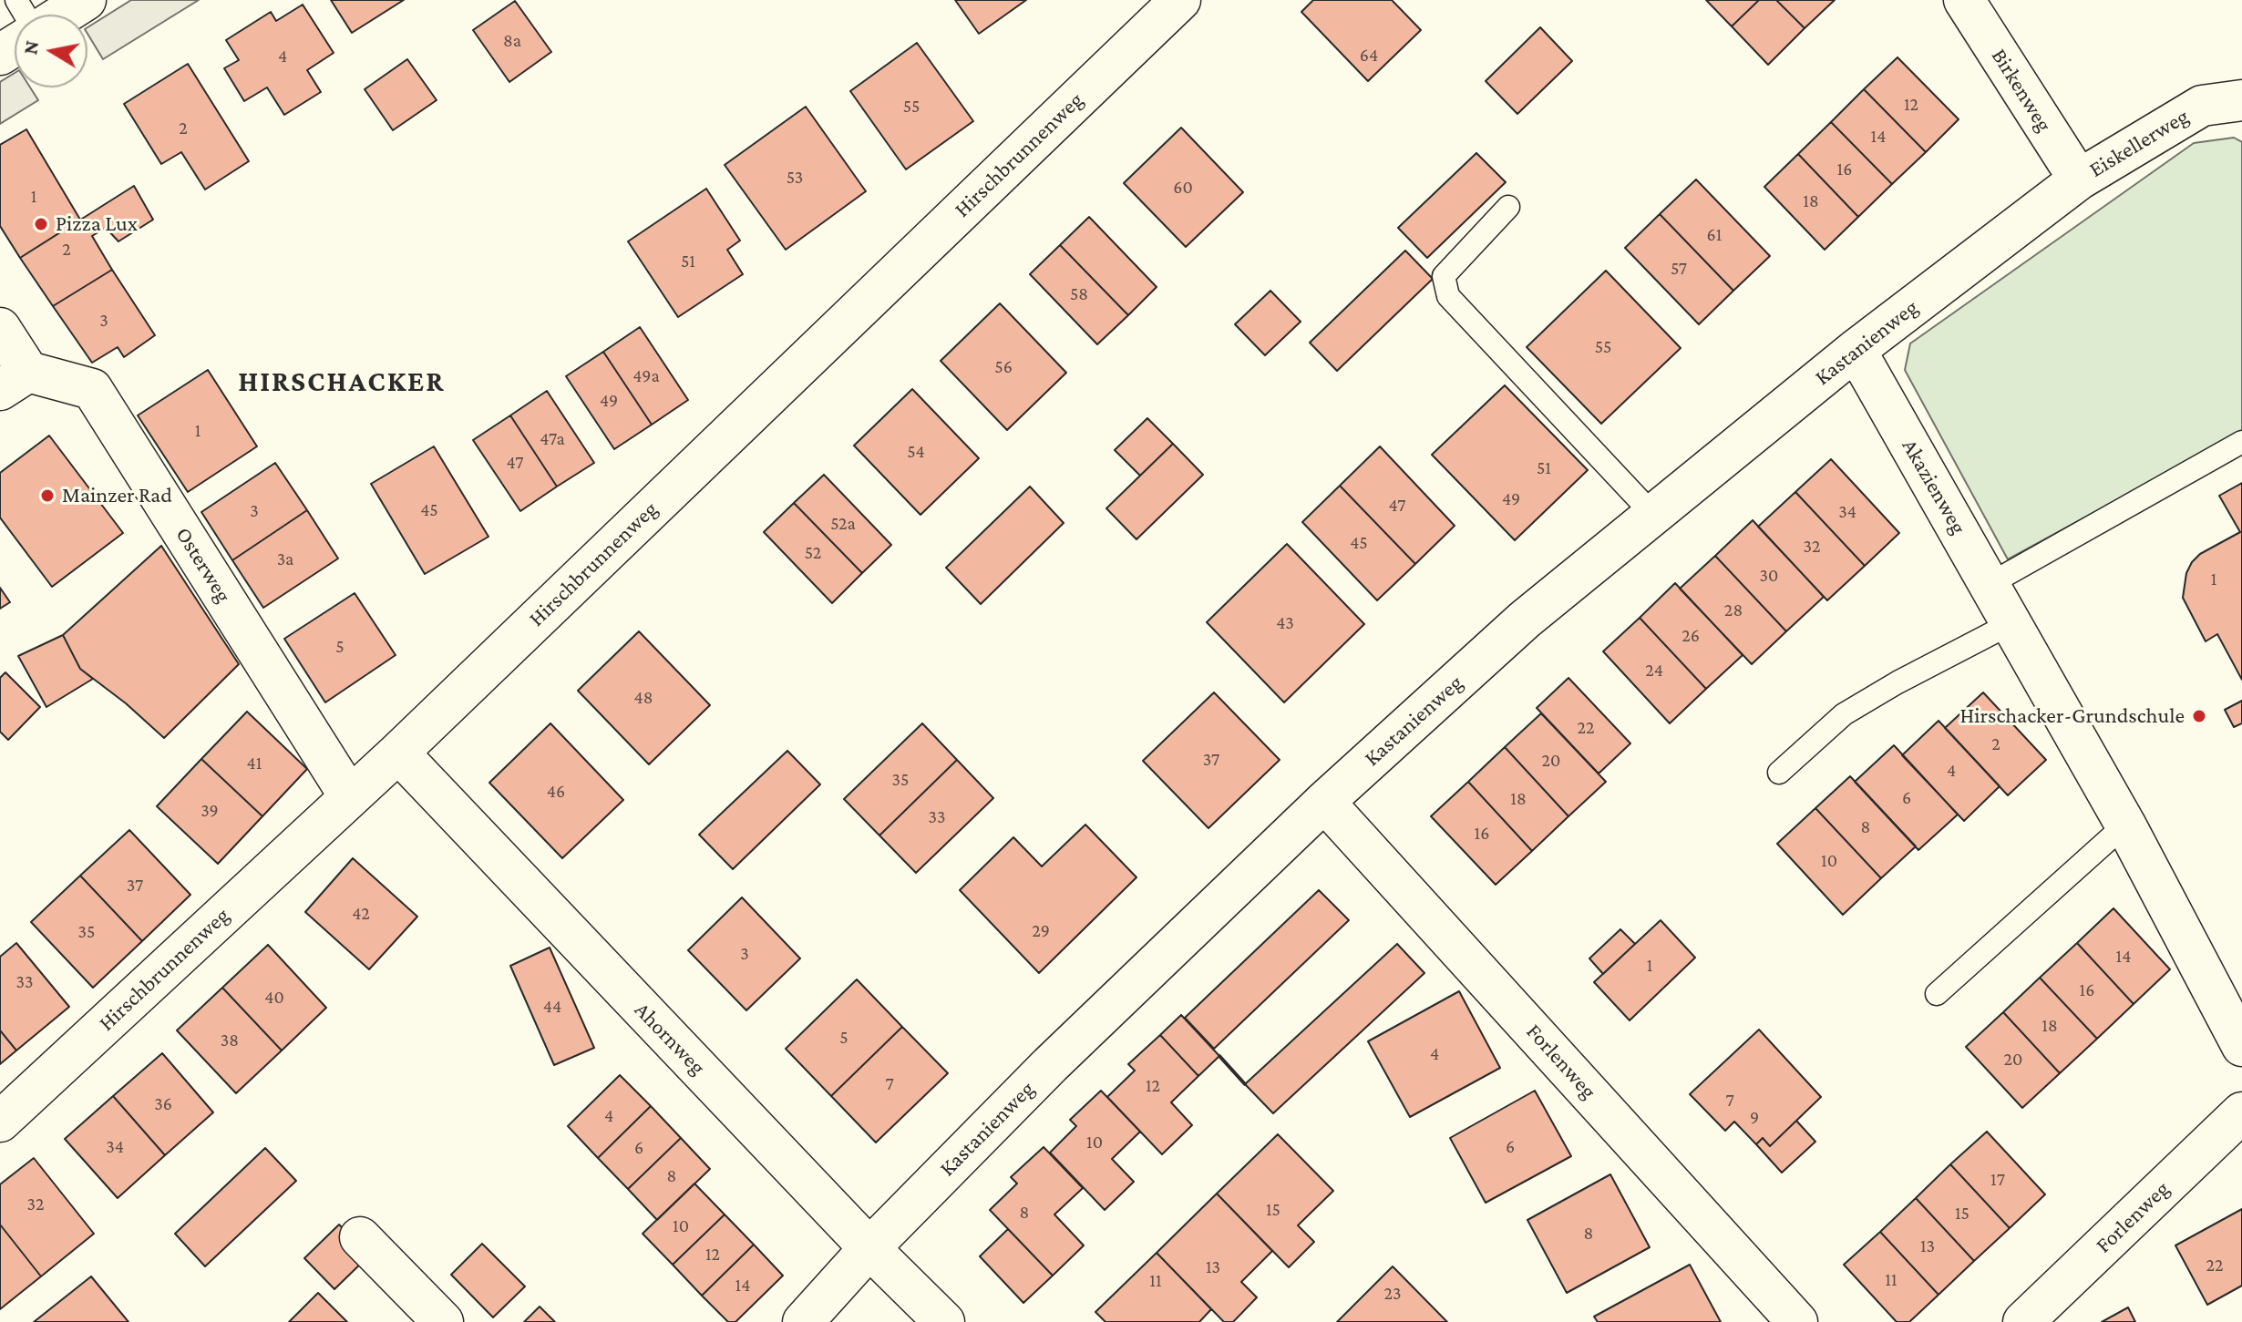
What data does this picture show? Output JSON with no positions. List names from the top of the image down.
{
  "streets": {
    "street": [
      "Birkenweg",
      "Eiskellerweg",
      "Hirschbrunnenweg",
      "Kastanienweg",
      "Akazienweg",
      "Osterweg",
      "Ahornweg",
      "Forlenweg"
    ]
  },
  "crossings": [
    ["Birkenweg", "Eiskellerweg"],
    ["Birkenweg", "Kastanienweg"],
    ["Eiskellerweg", "Kastanienweg"],
    ["Hirschbrunnenweg", "Osterweg"],
    ["Hirschbrunnenweg", "Ahornweg"],
    ["Kastanienweg", "Akazienweg"],
    ["Kastanienweg", "Ahornweg"],
    ["Kastanienweg", "Forlenweg"]
  ],
  "districts": ["HIRSCHACKER"],
  "places": ["Pizza Lux", "Mainzer Rad", "Hirschacker-Grundschule"],
  "house_numbers": [
    "8a",
    "64",
    "4",
    "12",
    "55",
    "2",
    "14",
    "16",
    "53",
    "60",
    "1",
    "18",
    "61",
    "2",
    "51",
    "57",
    "58",
    "3",
    "55",
    "56",
    "49a",
    "49",
    "1",
    "47a",
    "54",
    "47",
    "51",
    "49",
    "47",
    "45",
    "3",
    "34",
    "52a",
    "45",
    "32",
    "52",
    "3a",
    "30",
    "1",
    "28",
    "43",
    "26",
    "5",
    "24",
    "48",
    "22",
    "2",
    "37",
    "20",
    "41",
    "4",
    "35",
    "46",
    "6",
    "18",
    "39",
    "33",
    "8",
    "16",
    "10",
    "37",
    "42",
    "29",
    "35",
    "3",
    "14",
    "1",
    "33",
    "16",
    "40",
    "44",
    "18",
    "5",
    "38",
    "4",
    "20",
    "7",
    "12",
    "7",
    "36",
    "4",
    "9",
    "10",
    "34",
    "6",
    "6",
    "8",
    "17",
    "32",
    "15",
    "8",
    "15",
    "10",
    "8",
    "13",
    "12",
    "22",
    "13",
    "11",
    "11",
    "14",
    "23"
  ],
  "north": "left"
}
